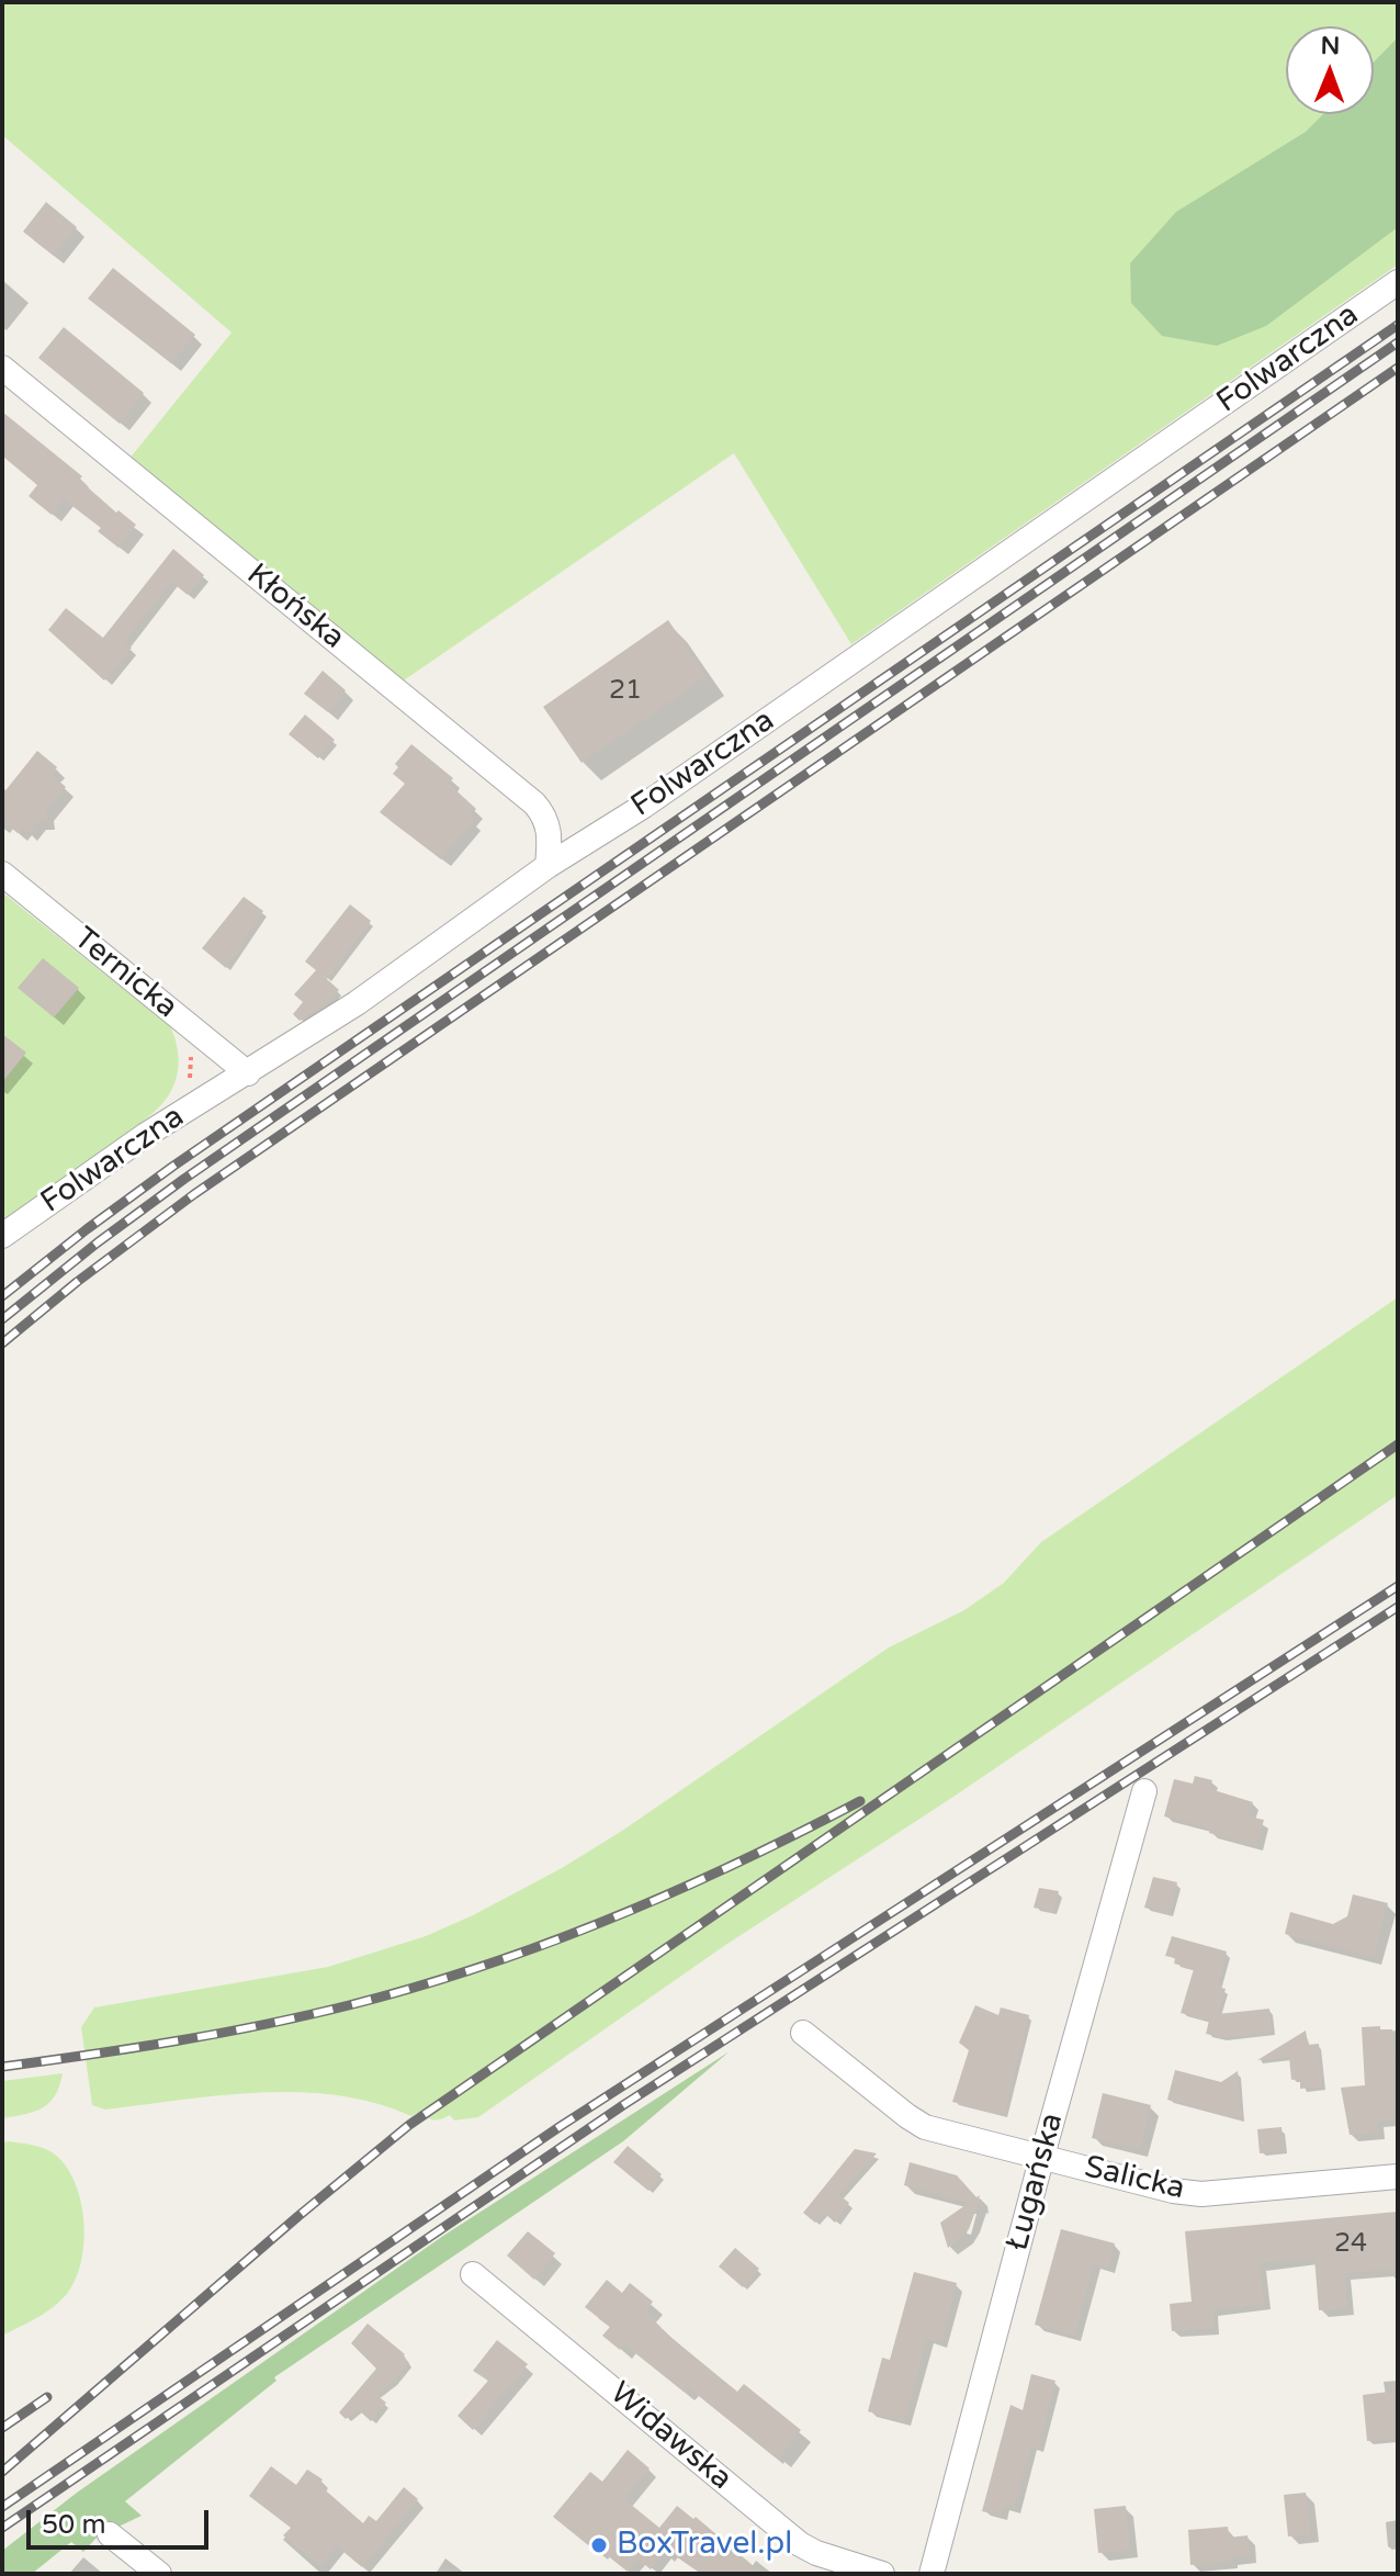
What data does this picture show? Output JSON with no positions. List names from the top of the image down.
{
  "streets": {
    "street": [
      "Folwarczna",
      "Kłońska",
      "Ternicka",
      "Salicka",
      "Ługańska",
      "Widawska"
    ]
  },
  "crossings": [
    ["Folwarczna", "Kłońska"],
    ["Folwarczna", "Ternicka"],
    ["Salicka", "Ługańska"]
  ],
  "places": ["BoxTravel.pl"],
  "house_numbers": ["21", "24"],
  "scale_bar": "50 m",
  "north": "top"
}
